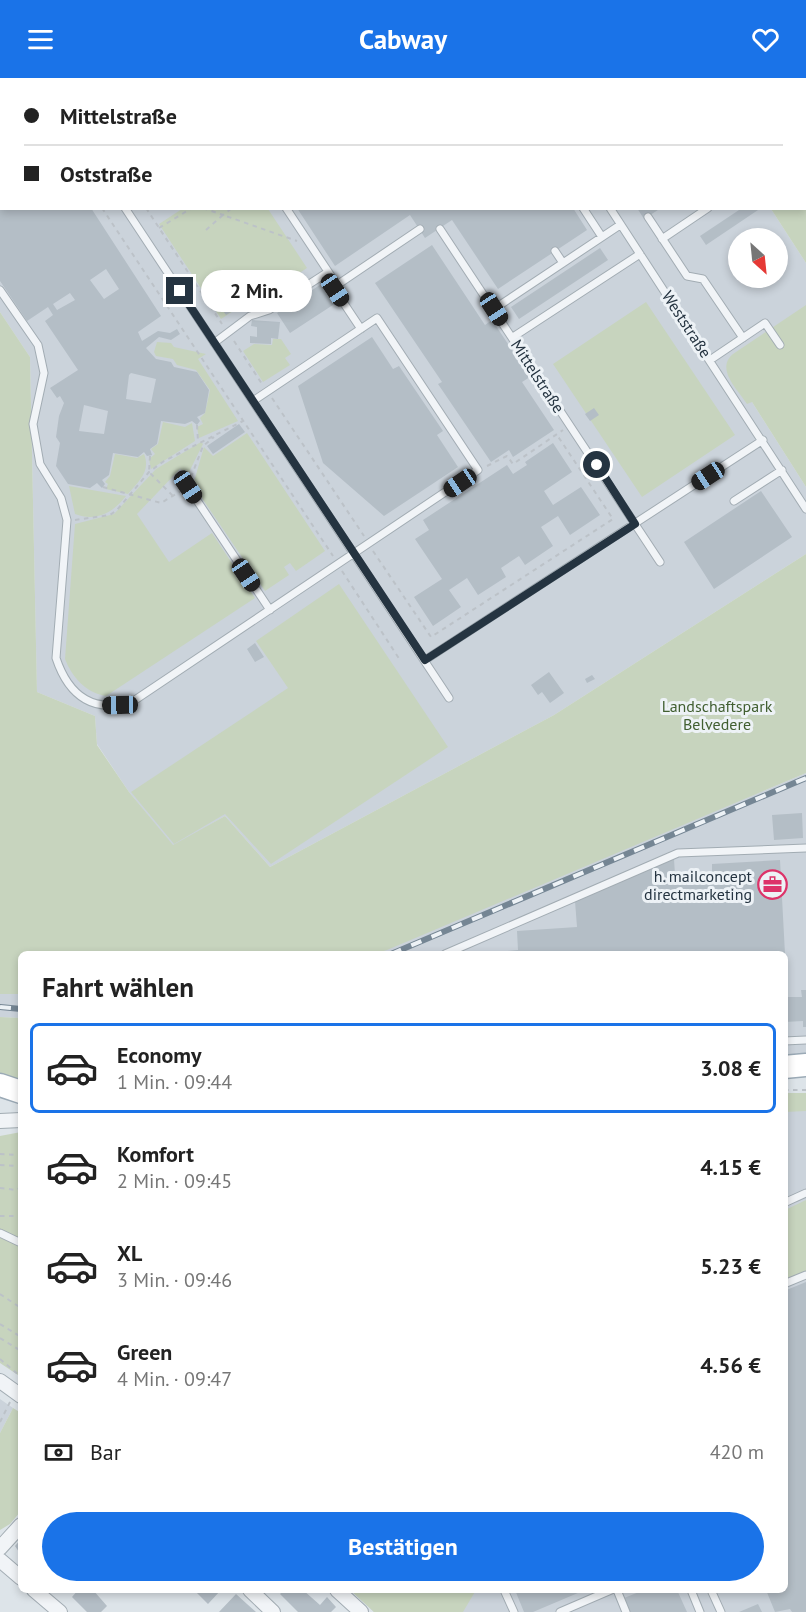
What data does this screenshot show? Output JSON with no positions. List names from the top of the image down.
{
  "streets": {
    "lane": ["Weststraße", "Mittelstraße"]
  },
  "parks": ["Landschaftspark Belvedere"],
  "places": {
    "office": ["h. mailconcept directmarketing"]
  },
  "north": "bottom right",
  "page": {
    "header": "Cabway",
    "banner": ["Mittelstraße", "Oststraße"],
    "bubble": "2 Min.",
    "heading": "Fahrt wählen",
    "list": [
      {
        "name": "Economy",
        "note": "1 Min. · 09:44",
        "value": "3.08 €"
      },
      {
        "name": "Komfort",
        "note": "2 Min. · 09:45",
        "value": "4.15 €"
      },
      {
        "name": "XL",
        "note": "3 Min. · 09:46",
        "value": "5.23 €"
      },
      {
        "name": "Green",
        "note": "4 Min. · 09:47",
        "value": "4.56 €"
      }
    ],
    "pay": ["Bar", "420 m"],
    "buttons": "Bestätigen"
  }
}
